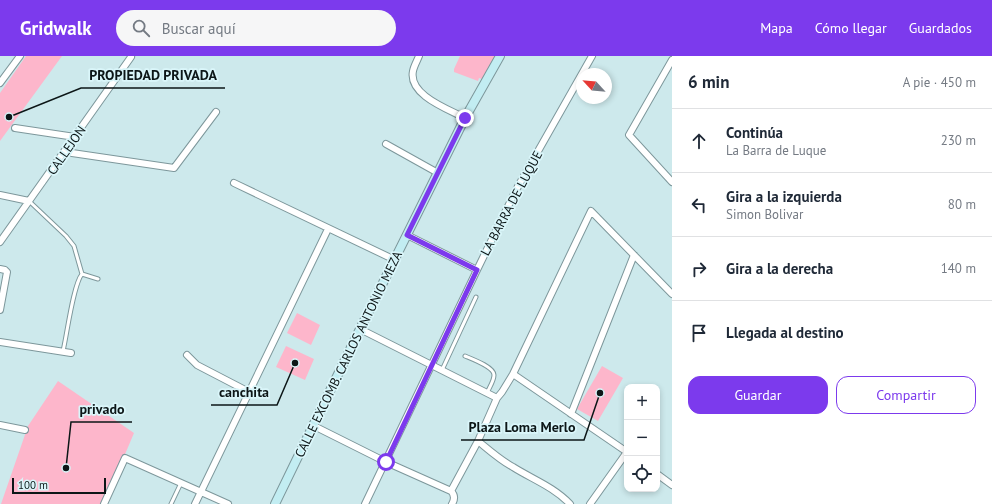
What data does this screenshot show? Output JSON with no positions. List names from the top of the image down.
{
  "streets": {
    "street": ["CALLEJON", "LA BARRA DE LUQUE", "CALLE EXCOMB. CARLOS ANTONIO MEZA"]
  },
  "places": [
    "PROPIEDAD PRIVADA",
    "canchita",
    "Plaza Loma Merlo",
    "privado"
  ],
  "scale_bar": "100 m",
  "north": "top left",
  "page": {
    "header": "Gridwalk",
    "search": "Buscar aquí",
    "nav": ["Mapa", "Cómo llegar", "Guardados"],
    "heading": ["6 min", "A pie · 450 m"],
    "list": [
      ["Continúa", "La Barra de Luque", "230 m"],
      ["Gira a la izquierda", "Simon Bolivar", "80 m"],
      ["Gira a la derecha", "140 m"],
      "Llegada al destino"
    ],
    "buttons": ["Guardar", "Compartir"],
    "map_buttons": ["+", "−"],
    "scale": "100 m"
  }
}
